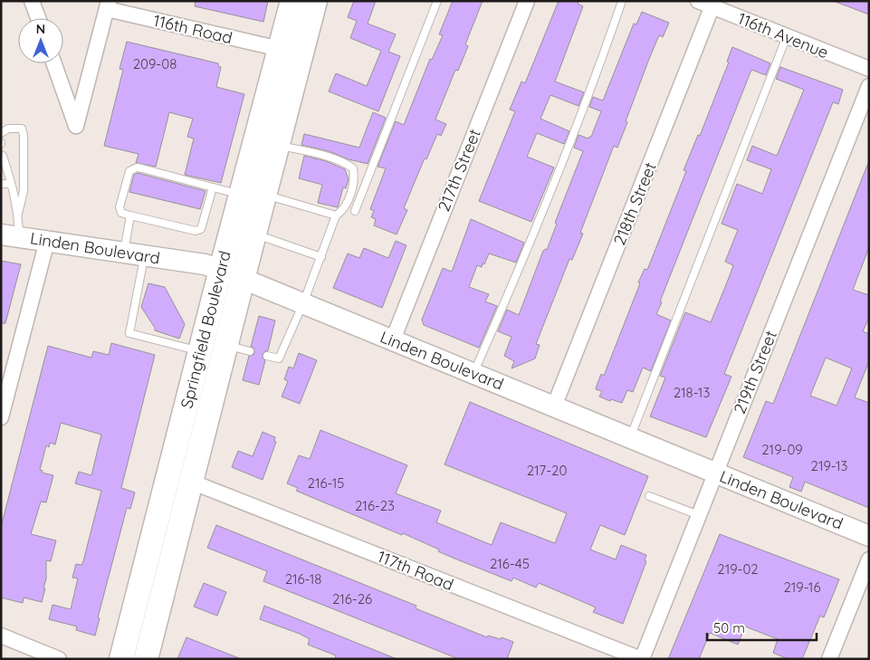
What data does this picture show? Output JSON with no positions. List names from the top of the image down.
{
  "streets": {
    "main road": ["Linden Boulevard", "Springfield Boulevard"],
    "street": [
      "116th Road",
      "116th Avenue",
      "217th Street",
      "218th Street",
      "219th Street",
      "117th Road"
    ]
  },
  "crossings": [
    ["116th Road", "Springfield Boulevard"],
    ["116th Avenue", "218th Street"],
    ["217th Street", "Linden Boulevard"],
    ["218th Street", "Linden Boulevard"],
    ["Linden Boulevard", "Springfield Boulevard"],
    ["Linden Boulevard", "219th Street"],
    ["Springfield Boulevard", "117th Road"],
    ["219th Street", "117th Road"]
  ],
  "house_numbers": [
    "209-08",
    "218-13",
    "219-09",
    "219-13",
    "217-20",
    "216-15",
    "216-23",
    "216-45",
    "219-02",
    "216-18",
    "219-16",
    "216-26"
  ],
  "scale_bar": "50 m",
  "north": "top"
}
